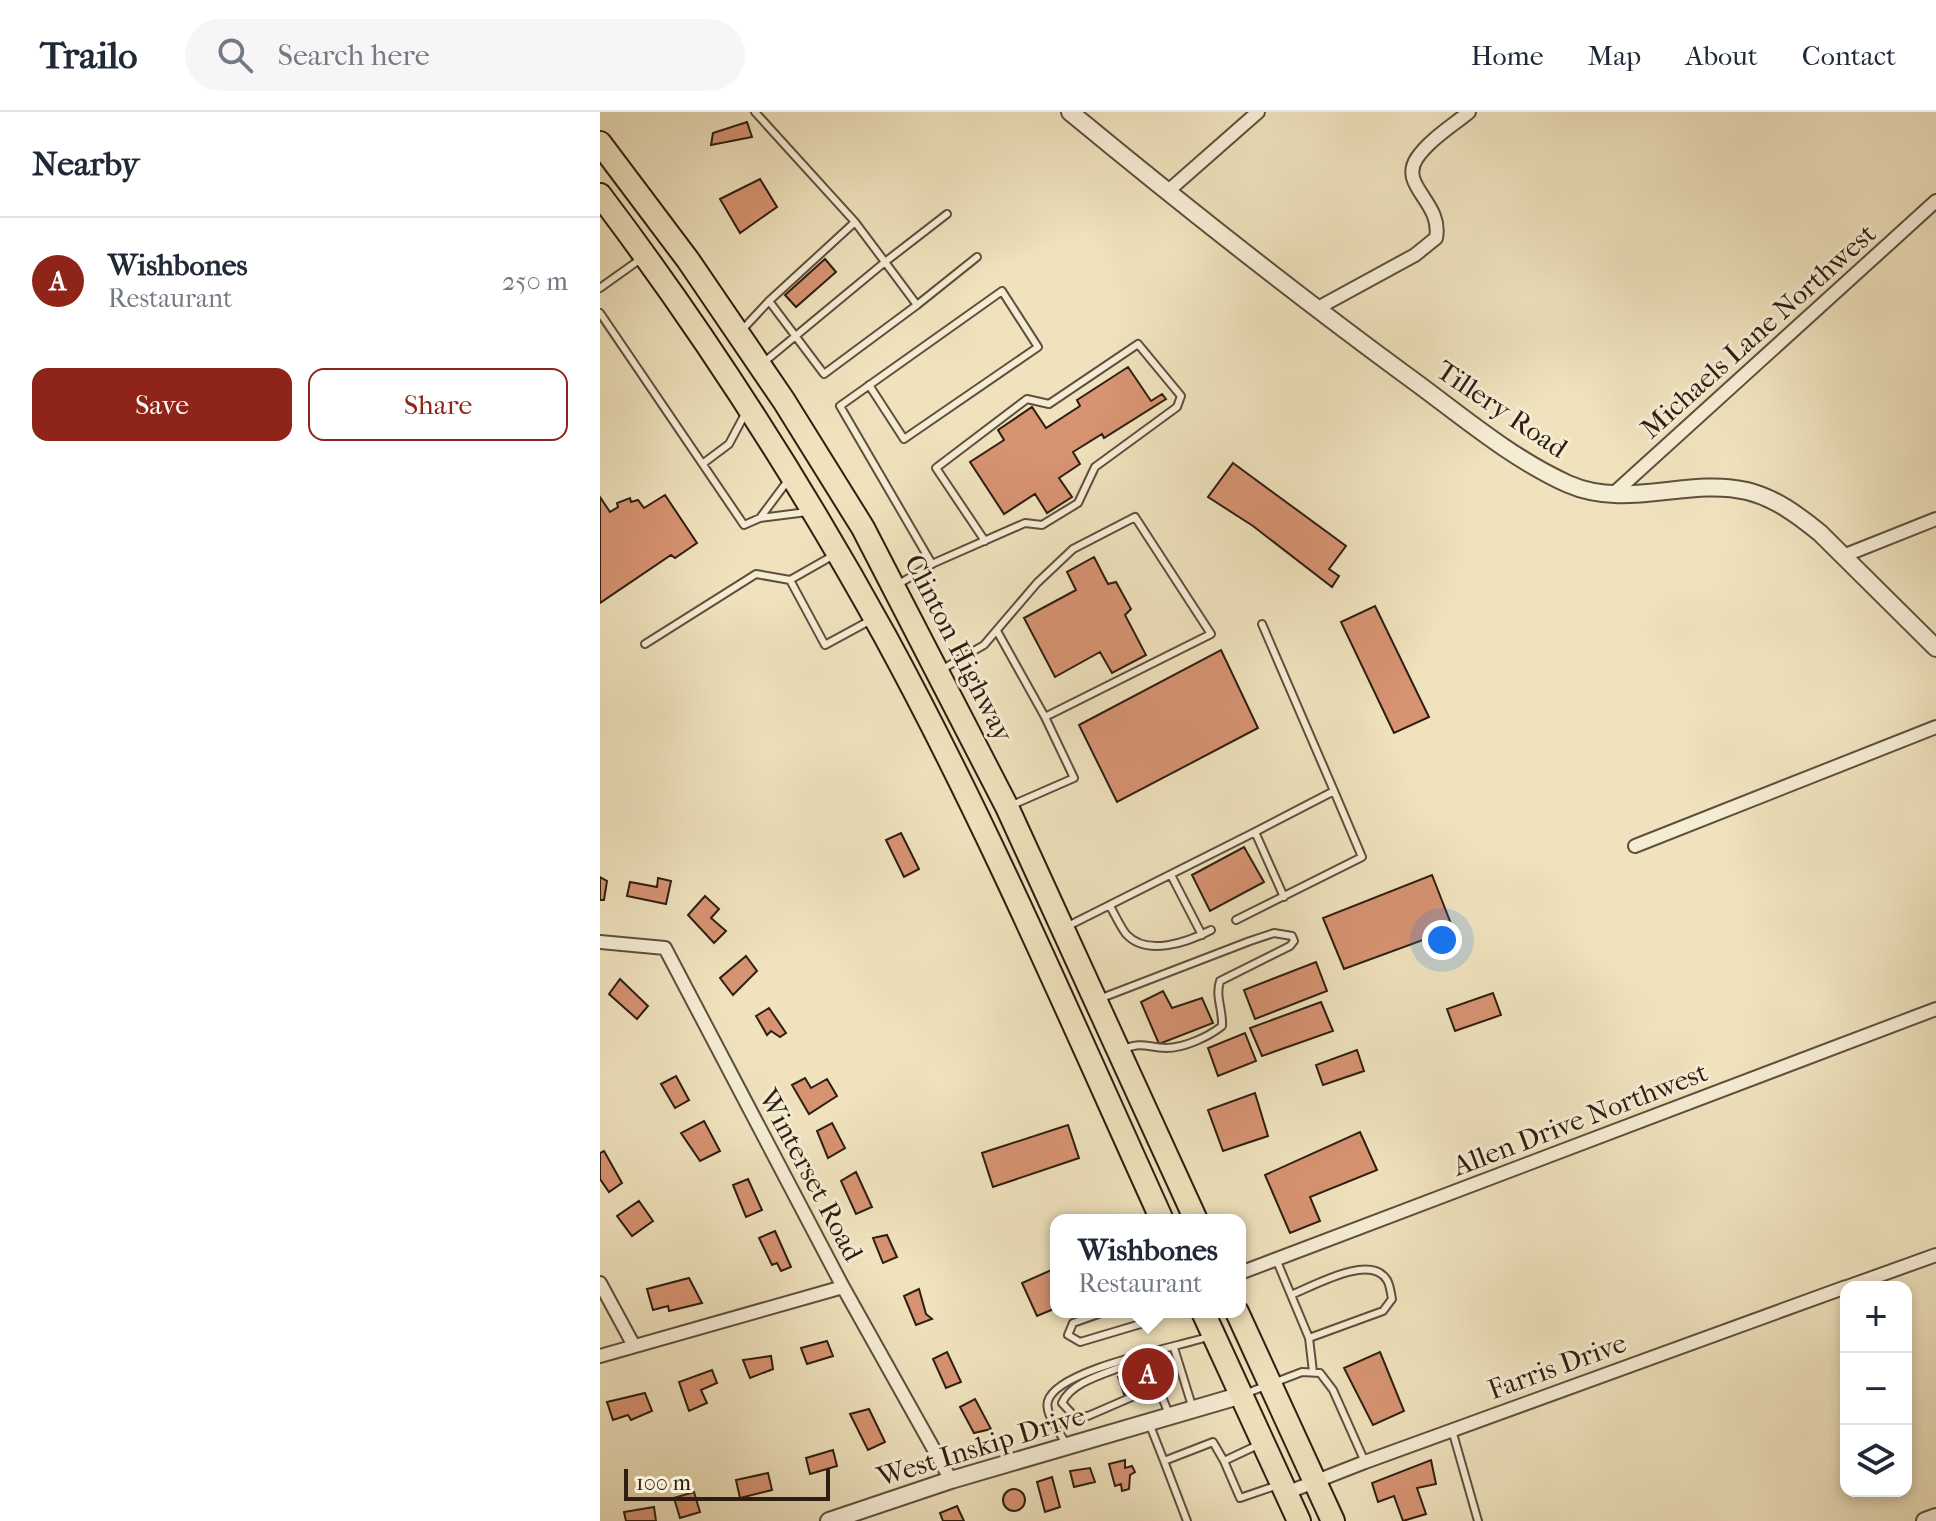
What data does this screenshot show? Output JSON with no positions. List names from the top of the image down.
{
  "streets": {
    "highway": ["Clinton Highway"],
    "street": [
      "Michaels Lane Northwest",
      "Tillery Road",
      "Allen Drive Northwest",
      "Winterset Road",
      "Farris Drive",
      "West Inskip Drive"
    ]
  },
  "crossings": [
    ["Michaels Lane Northwest", "Tillery Road"],
    ["Winterset Road", "West Inskip Drive"]
  ],
  "scale_bar": "100 m",
  "page": {
    "header": "Trailo",
    "search": "Search here",
    "nav": [
      "Home",
      "Map",
      "About",
      "Contact"
    ],
    "heading": "Nearby",
    "list": [
      {
        "mark": "A",
        "name": "Wishbones",
        "note": "Restaurant",
        "value": "250 m"
      }
    ],
    "buttons": ["Save", "Share"],
    "popup": ["Wishbones", "Restaurant"],
    "map_buttons": ["+", "−"],
    "pins": "A",
    "scale": "100 m"
  }
}
